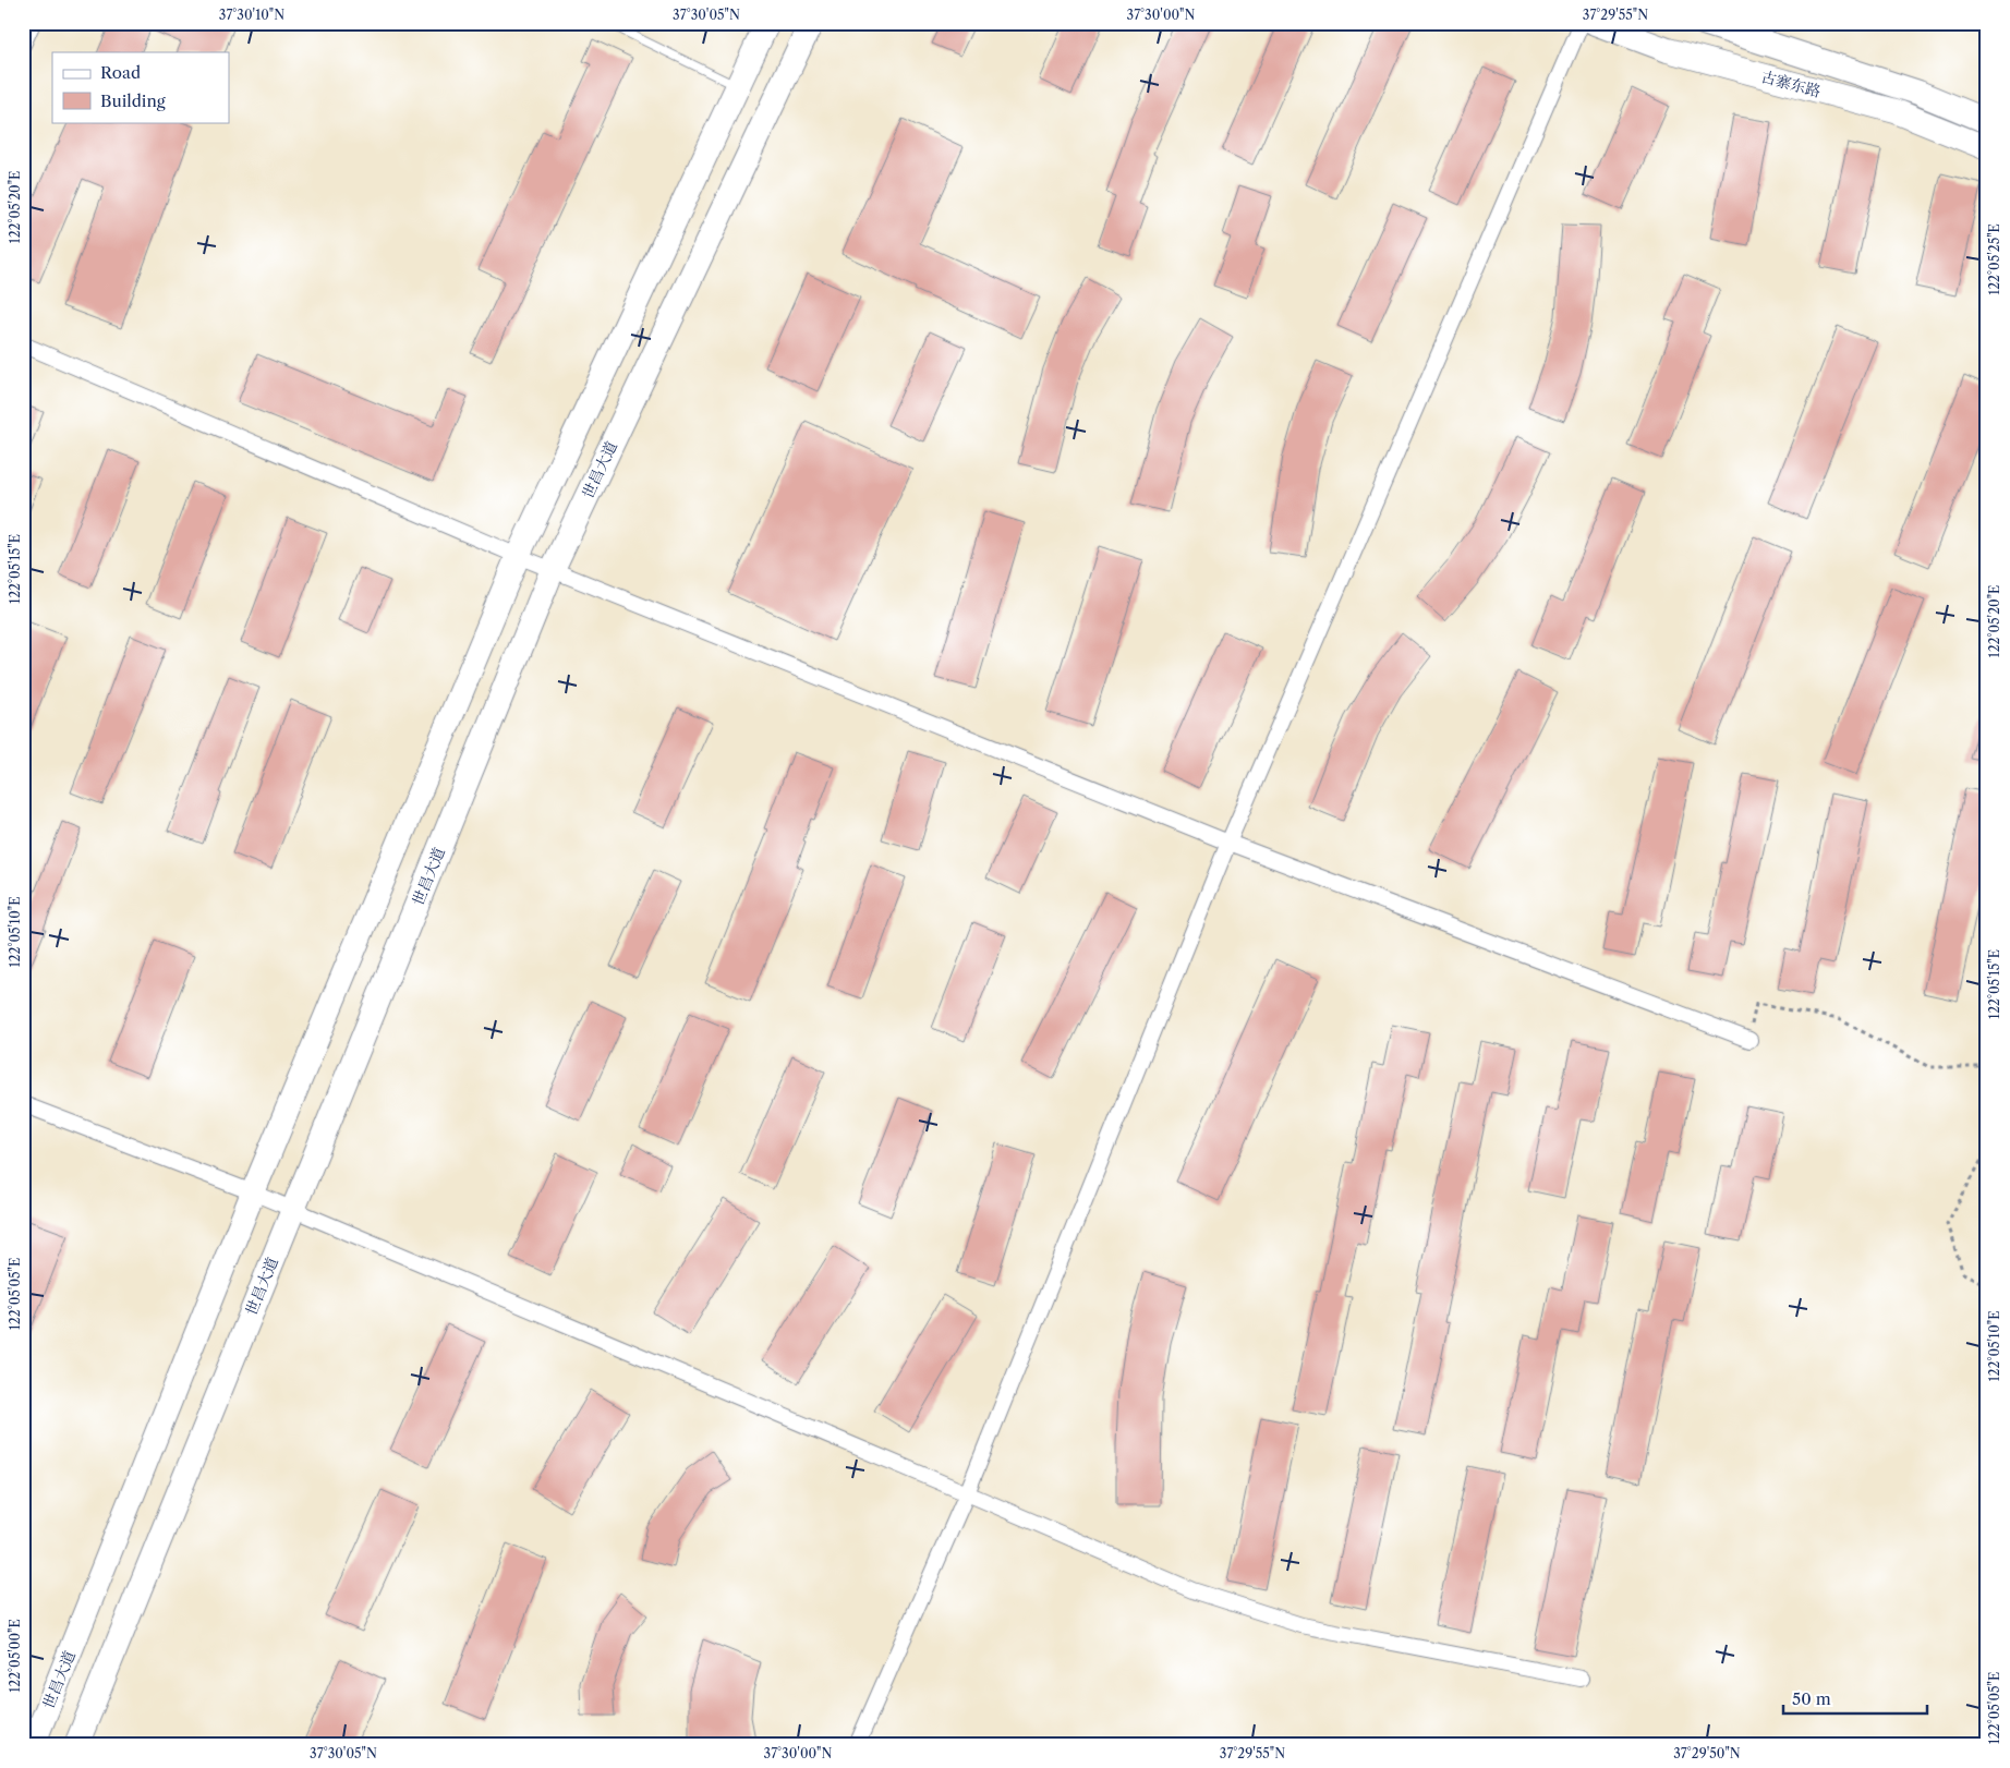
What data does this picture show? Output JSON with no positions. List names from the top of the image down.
{
  "streets": {
    "main road": ["古寨东路", "世昌大道"]
  },
  "legend": ["Road", "Building"],
  "scale_bar": "50 m",
  "coordinates": [
    "37°30'10\"N",
    "37°30'05\"N",
    "37°30'00\"N",
    "37°29'55\"N",
    "122°05'20\"E",
    "122°05'25\"E",
    "122°05'15\"E",
    "122°05'10\"E",
    "122°05'05\"E",
    "122°05'00\"E",
    "37°29'50\"N"
  ]
}
